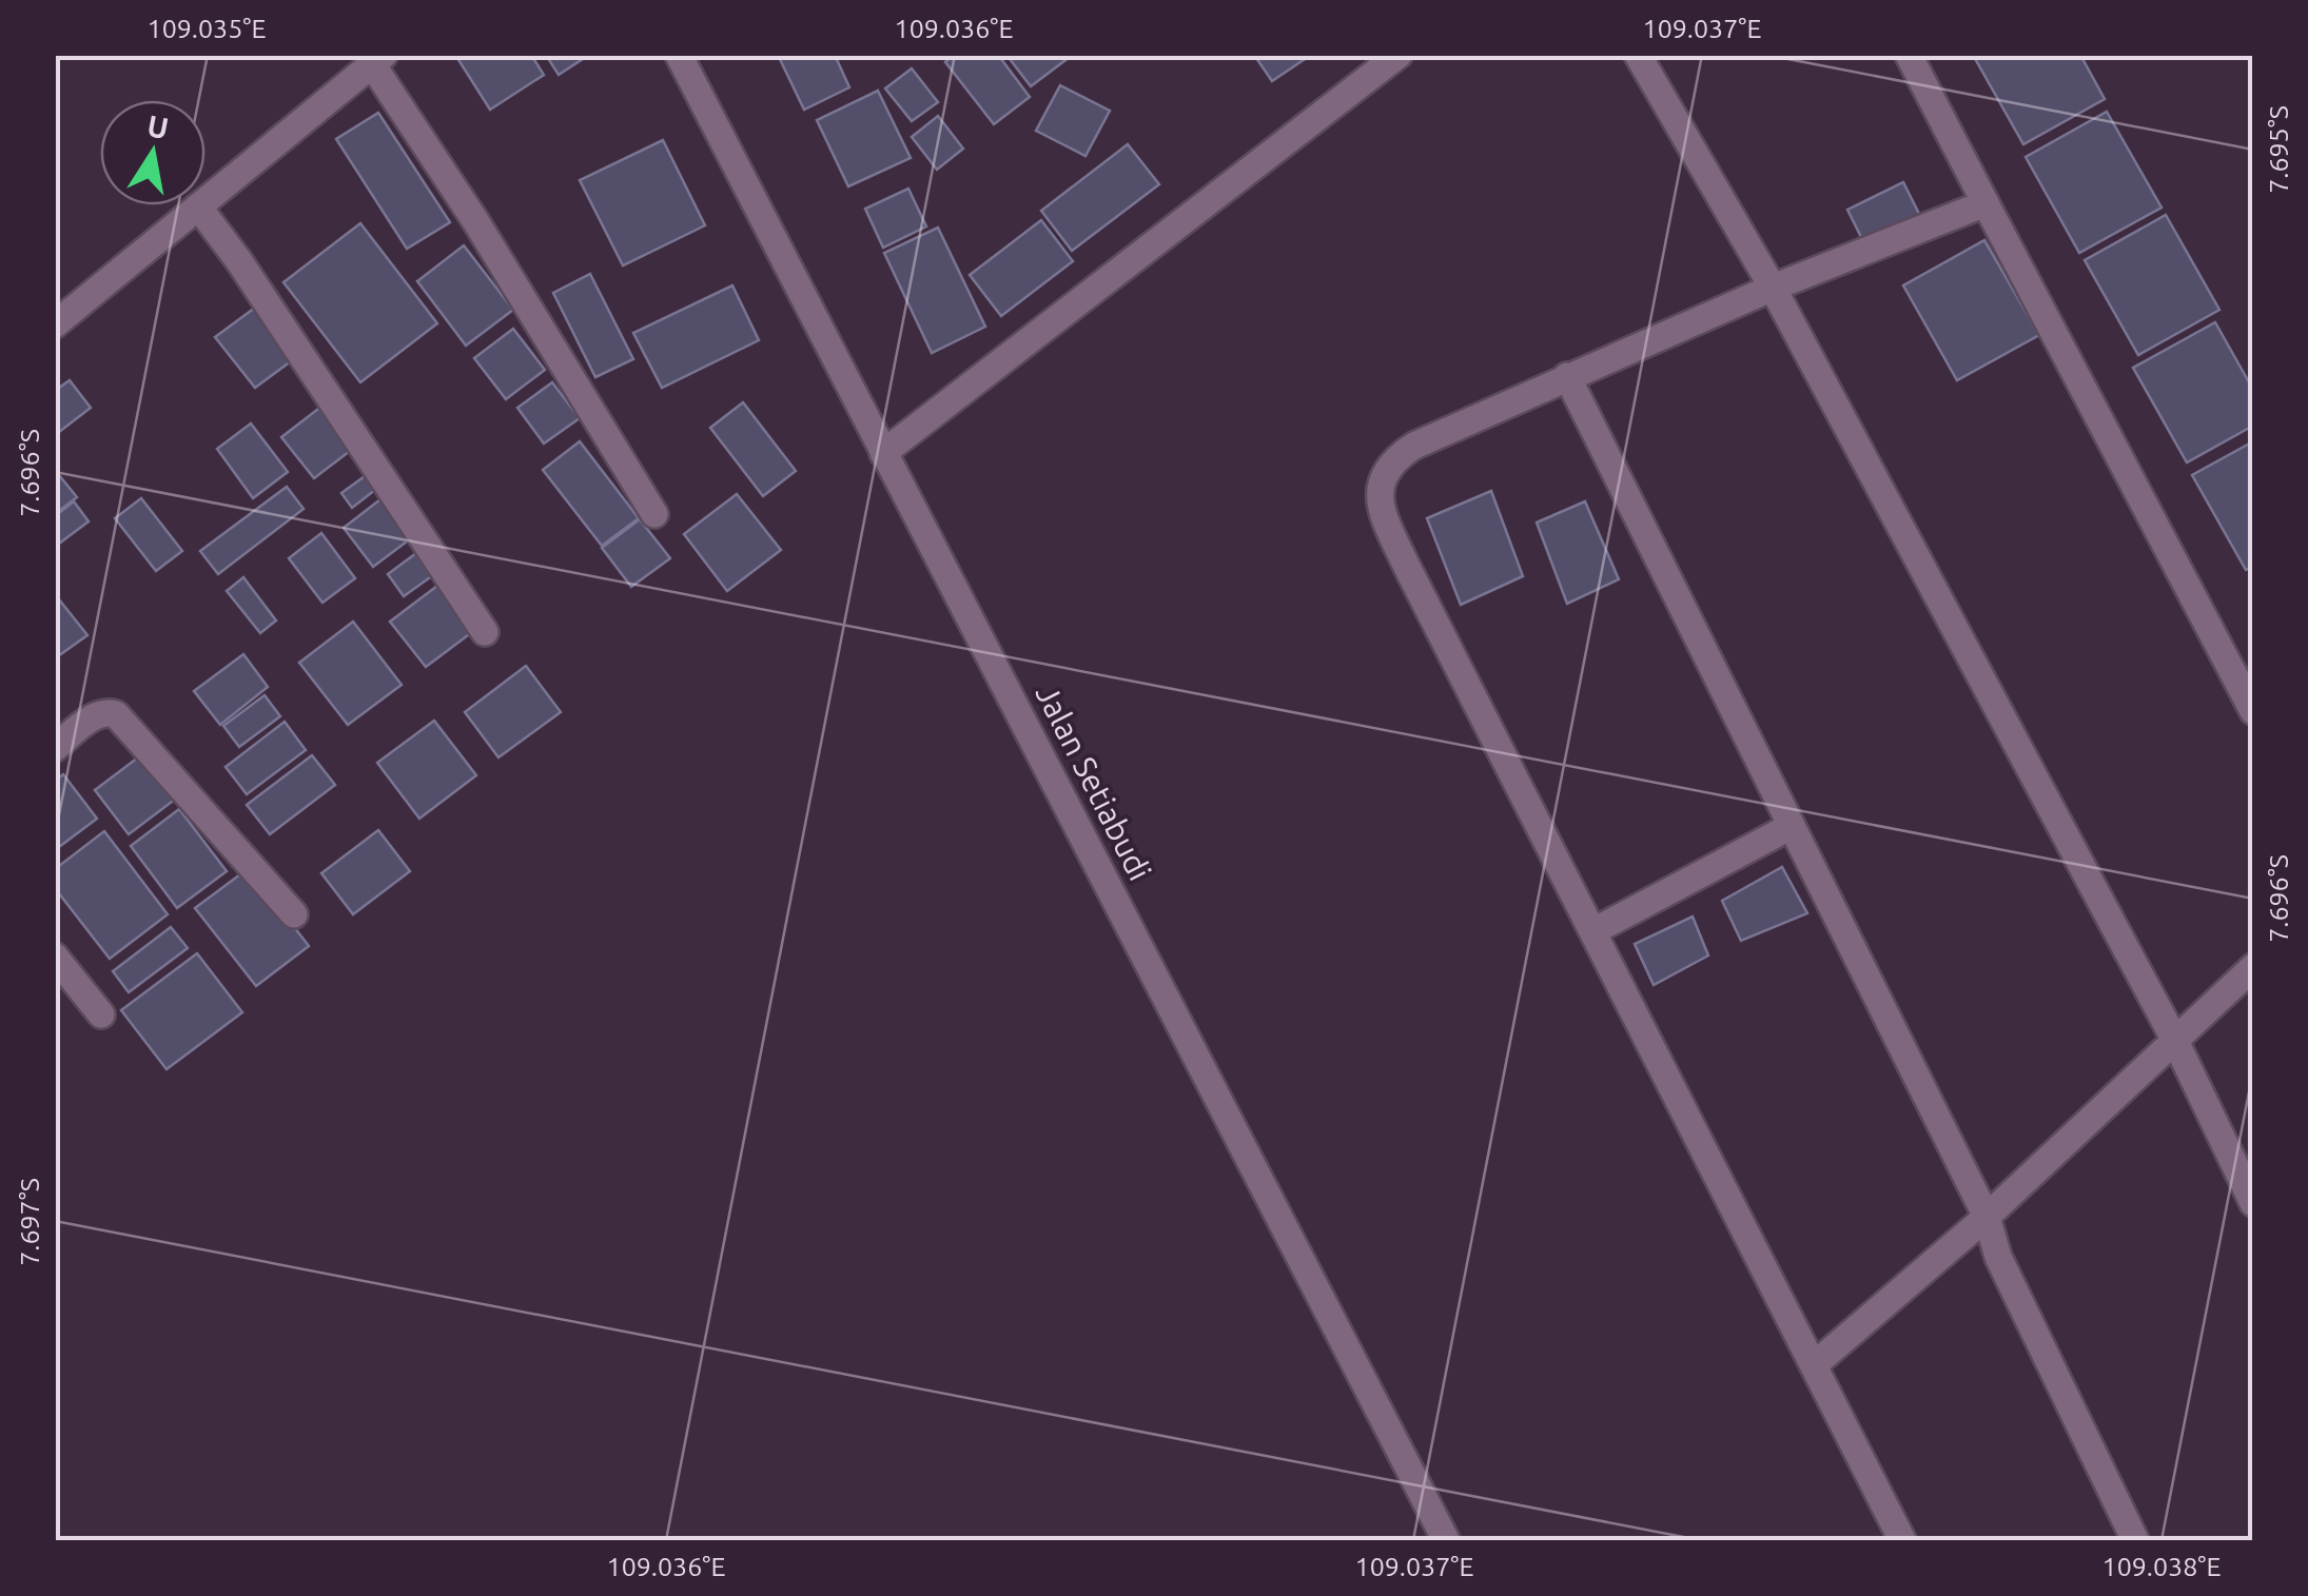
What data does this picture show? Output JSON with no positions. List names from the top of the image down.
{
  "streets": {
    "street": ["Jalan Setiabudi"]
  },
  "north": "top",
  "coordinates": [
    "109.035°E",
    "109.036°E",
    "109.037°E",
    "7.695°S",
    "7.696°S",
    "7.697°S",
    "109.038°E"
  ]
}
